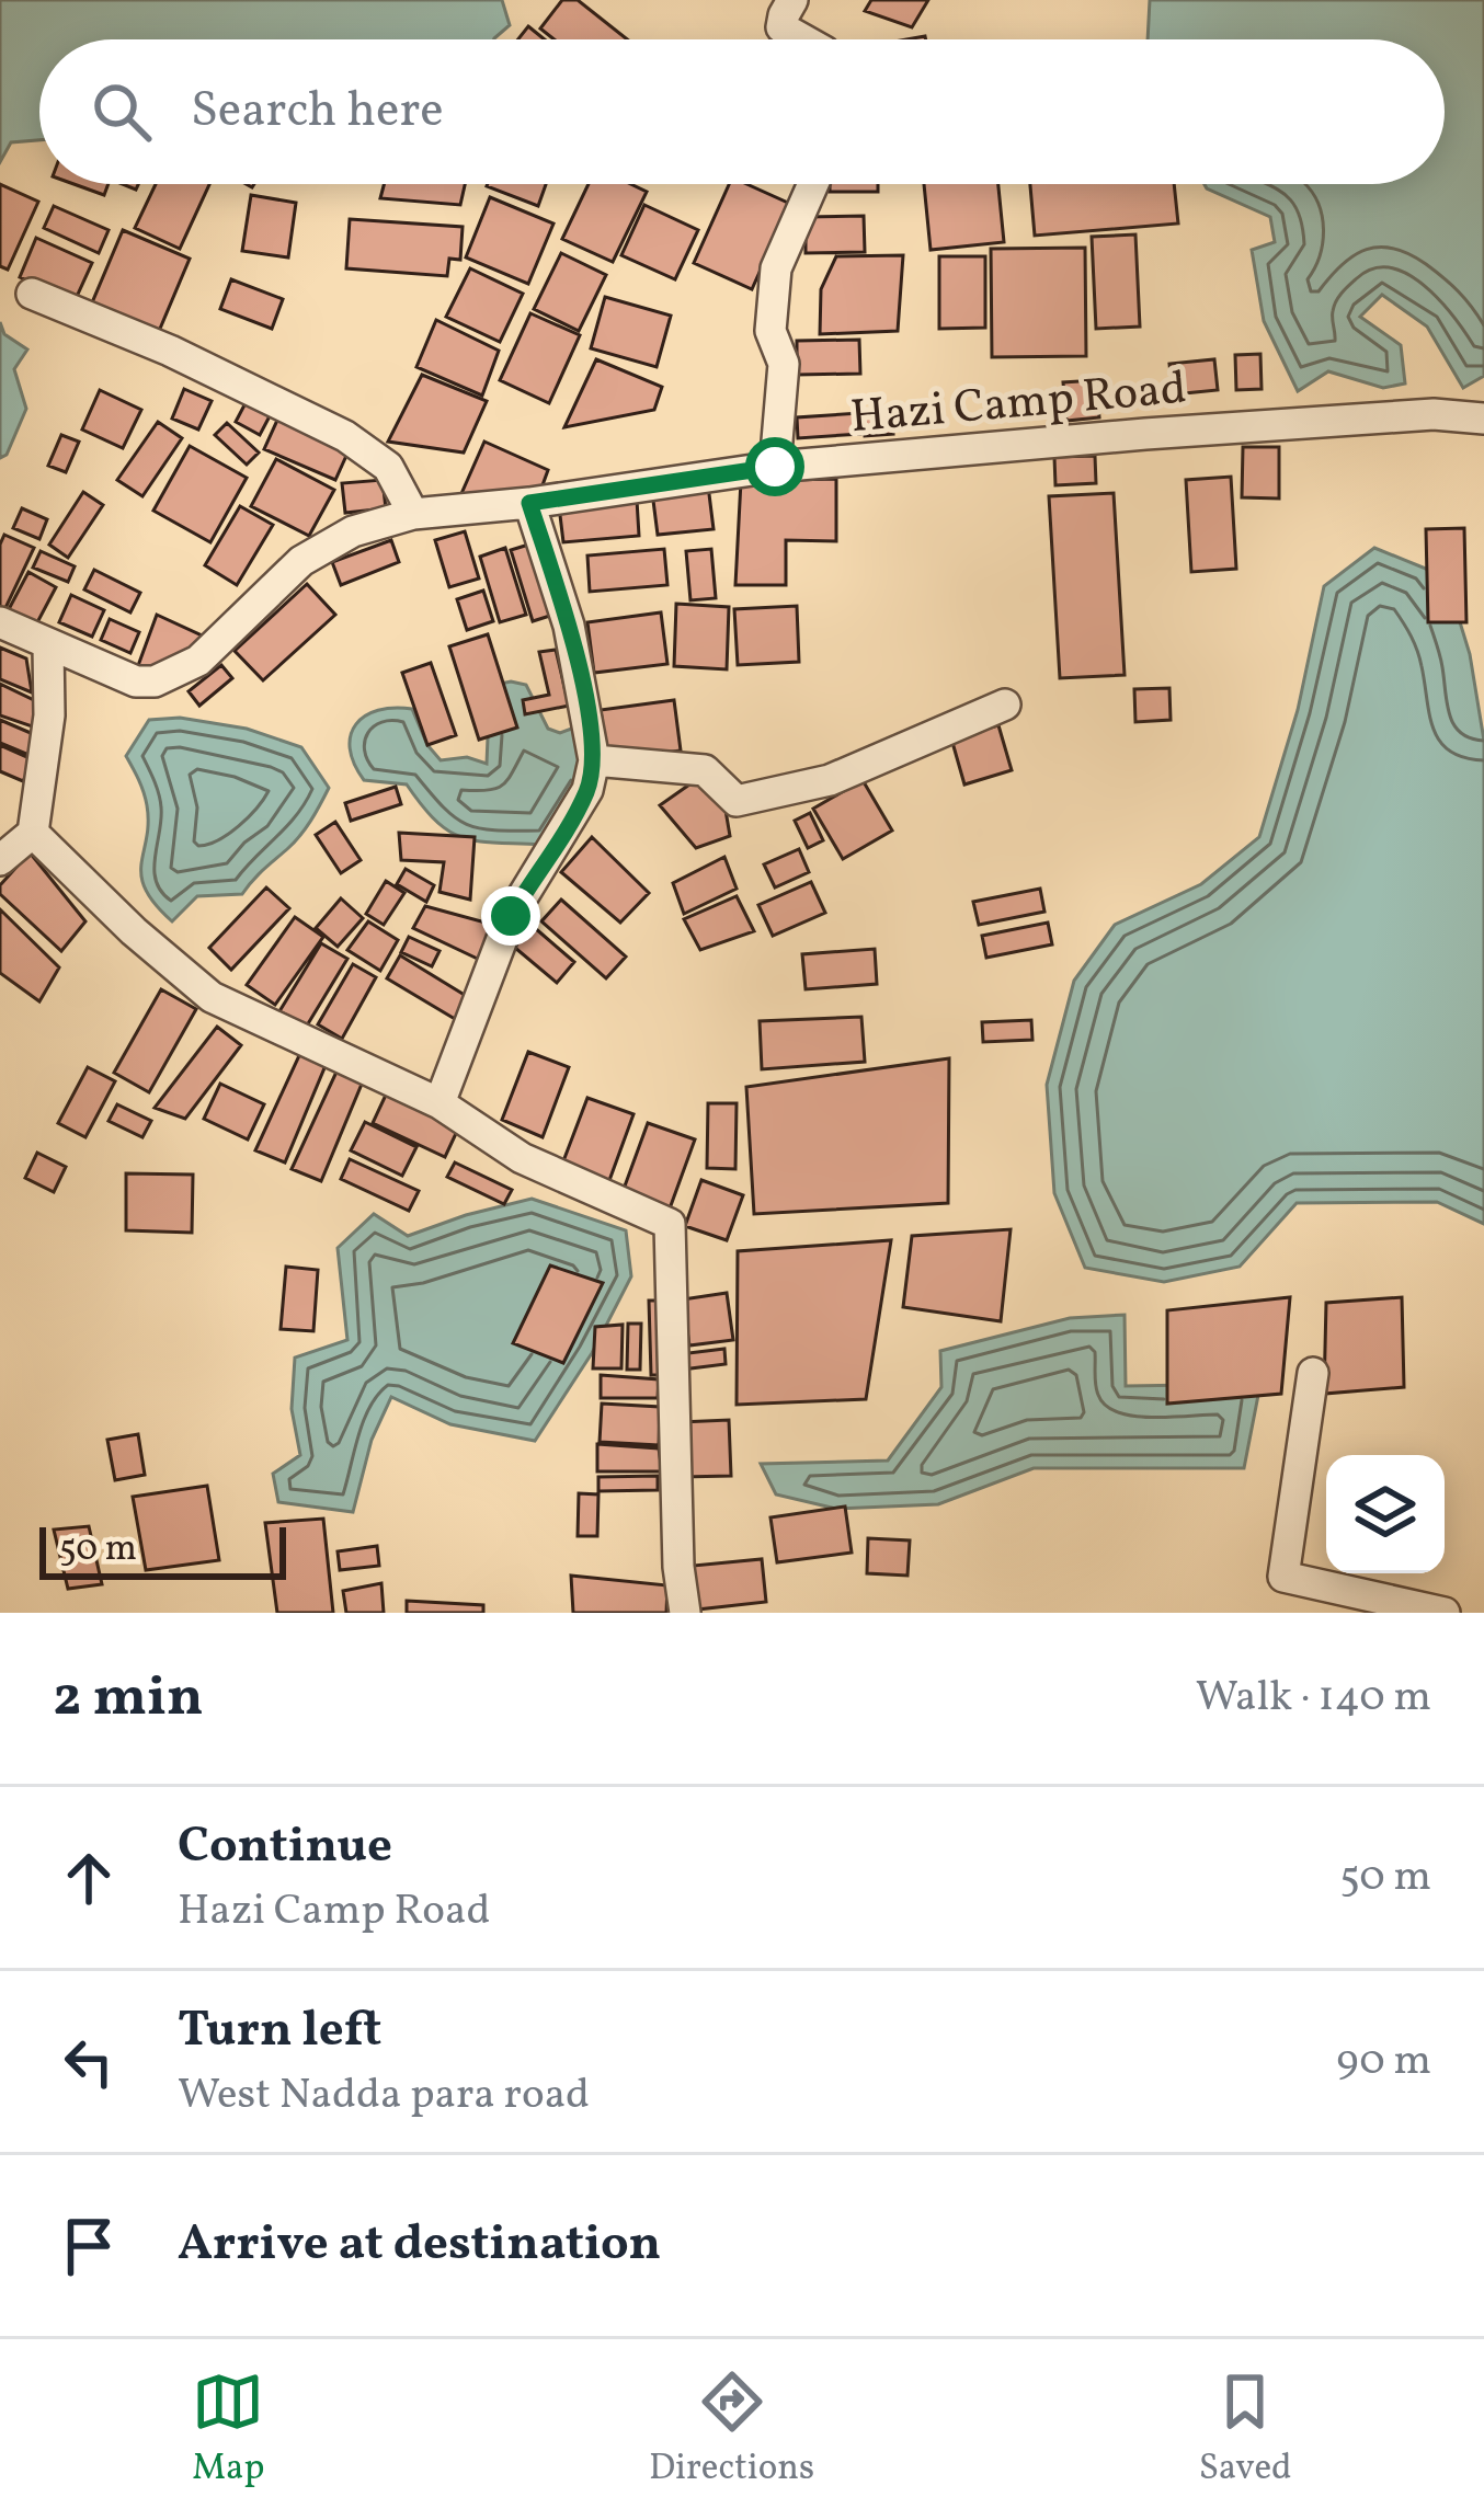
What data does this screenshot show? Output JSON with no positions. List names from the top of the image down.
{
  "streets": {
    "street": ["Hazi Camp Road"]
  },
  "scale_bar": "50 m",
  "page": {
    "search": "Search here",
    "scale": "50 m",
    "heading": ["2 min", "Walk · 140 m"],
    "list": [
      ["Continue", "Hazi Camp Road", "50 m"],
      ["Turn left", "West Nadda para road", "90 m"],
      "Arrive at destination"
    ],
    "nav": ["Map", "Directions", "Saved"]
  }
}
